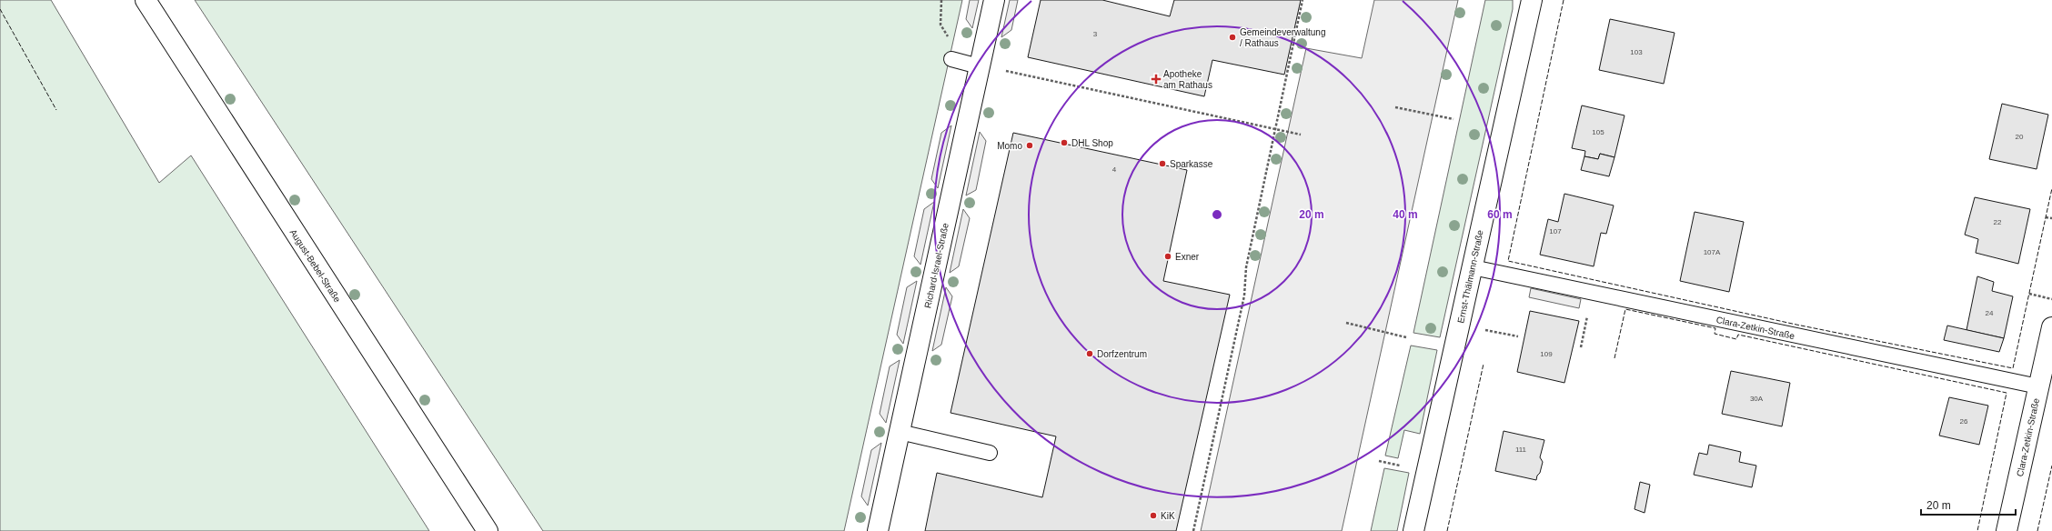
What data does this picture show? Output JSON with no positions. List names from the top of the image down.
{
  "streets": {
    "street": [
      "August-Bebel-Straße",
      "Richard-Israel-Straße",
      "Ernst-Thälmann-Straße",
      "Clara-Zetkin-Straße"
    ]
  },
  "crossings": [
    ["Ernst-Thälmann-Straße", "Clara-Zetkin-Straße"]
  ],
  "places": {
    "other": [
      "Gemeindeverwaltung / Rathaus",
      "DHL Shop",
      "Momo",
      "Sparkasse",
      "Exner",
      "Dorfzentrum",
      "KiK"
    ],
    "health": ["Apotheke am Rathaus"]
  },
  "house_numbers": [
    "3",
    "103",
    "105",
    "20",
    "4",
    "22",
    "107",
    "107A",
    "24",
    "109",
    "30A",
    "26",
    "111"
  ],
  "scale_bar": "20 m",
  "rings": ["20 m", "40 m", "60 m"]
}
